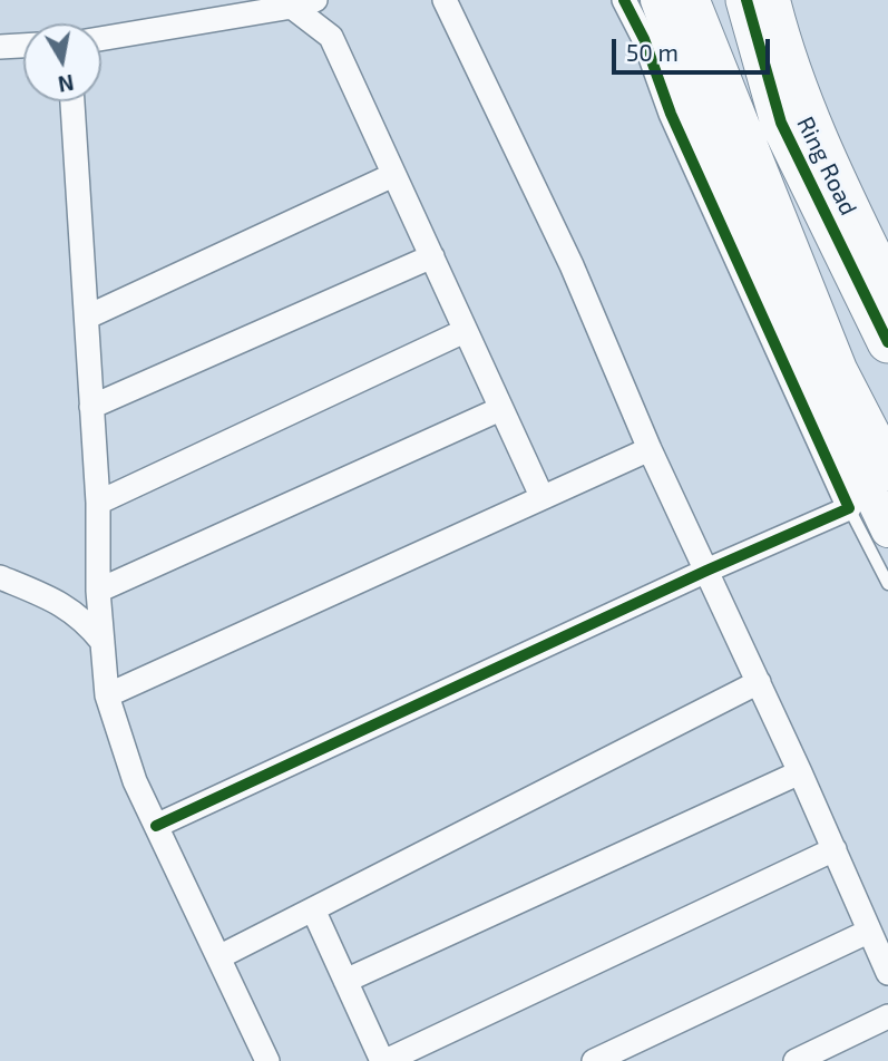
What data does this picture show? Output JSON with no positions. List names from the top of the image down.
{
  "streets": {
    "highway": ["Ring Road"]
  },
  "scale_bar": "50 m",
  "north": "bottom"
}
